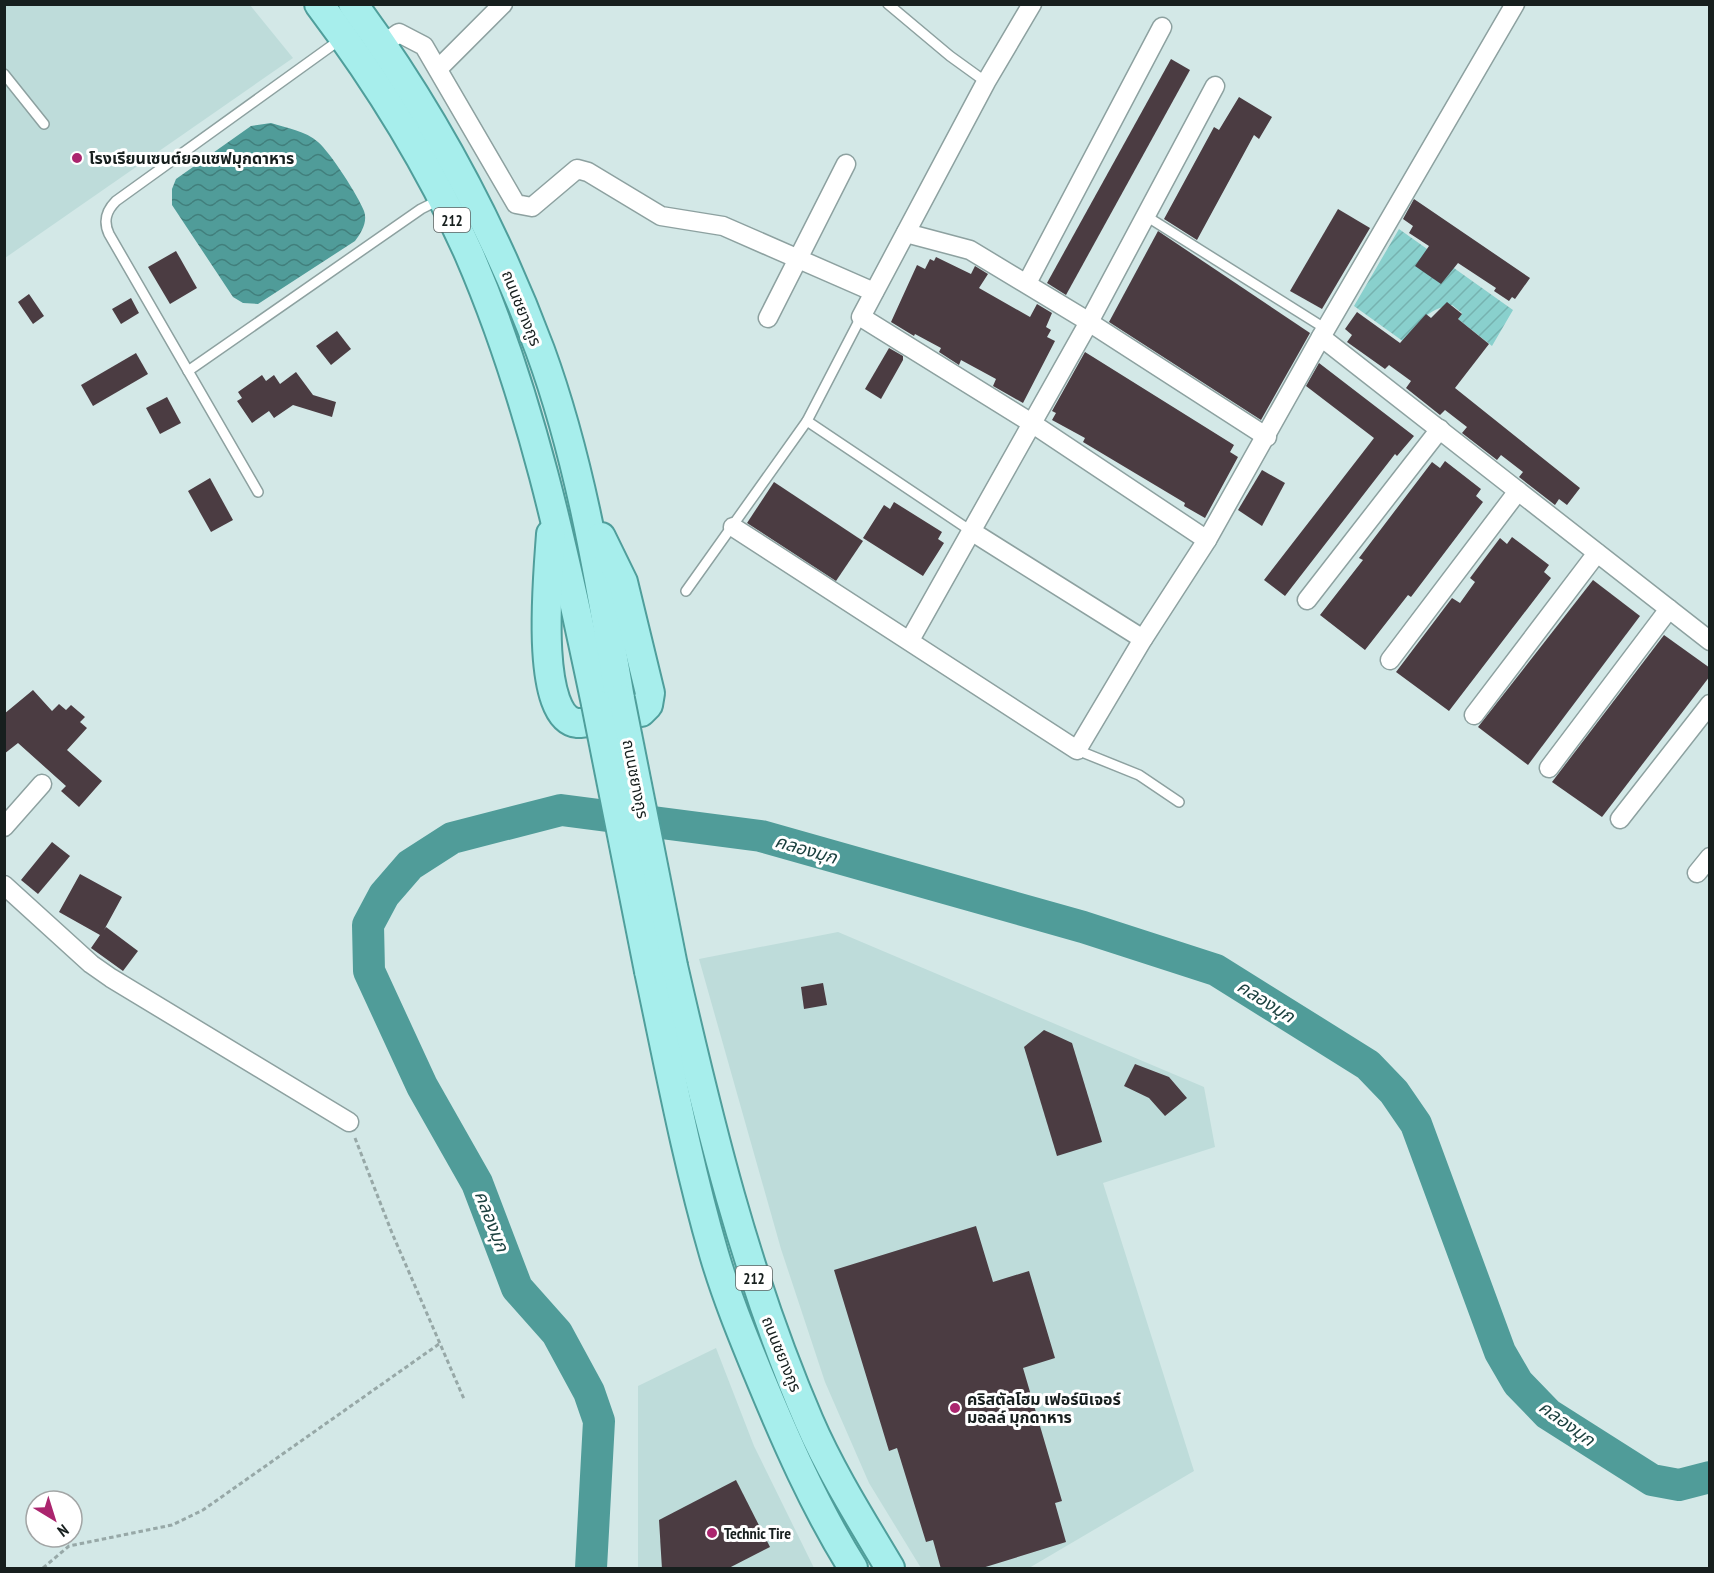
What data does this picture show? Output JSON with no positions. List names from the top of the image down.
{
  "streets": {
    "main road": ["212", "ถนนชยางกูร"]
  },
  "water": ["คลองมุก"],
  "places": ["โรงเรียนเซนต์ยอแซฟมุกดาหาร", "คริสตัลโฮม เฟอร์นิเจอร์ มอลล์ มุกดาหาร", "Technic Tire"],
  "north": "bottom right"
}
